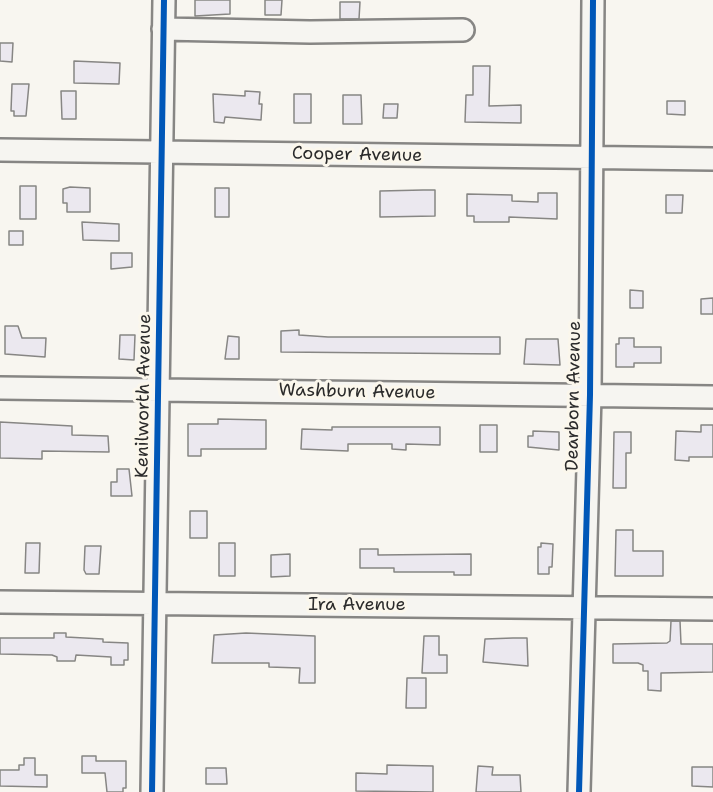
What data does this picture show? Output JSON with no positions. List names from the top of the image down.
{
  "streets": {
    "street": [
      "Cooper Avenue",
      "Washburn Avenue",
      "Kenilworth Avenue",
      "Dearborn Avenue",
      "Ira Avenue"
    ]
  },
  "crossings": [
    ["Cooper Avenue", "Kenilworth Avenue"],
    ["Cooper Avenue", "Dearborn Avenue"],
    ["Washburn Avenue", "Kenilworth Avenue"],
    ["Washburn Avenue", "Dearborn Avenue"],
    ["Kenilworth Avenue", "Ira Avenue"],
    ["Dearborn Avenue", "Ira Avenue"]
  ]
}
